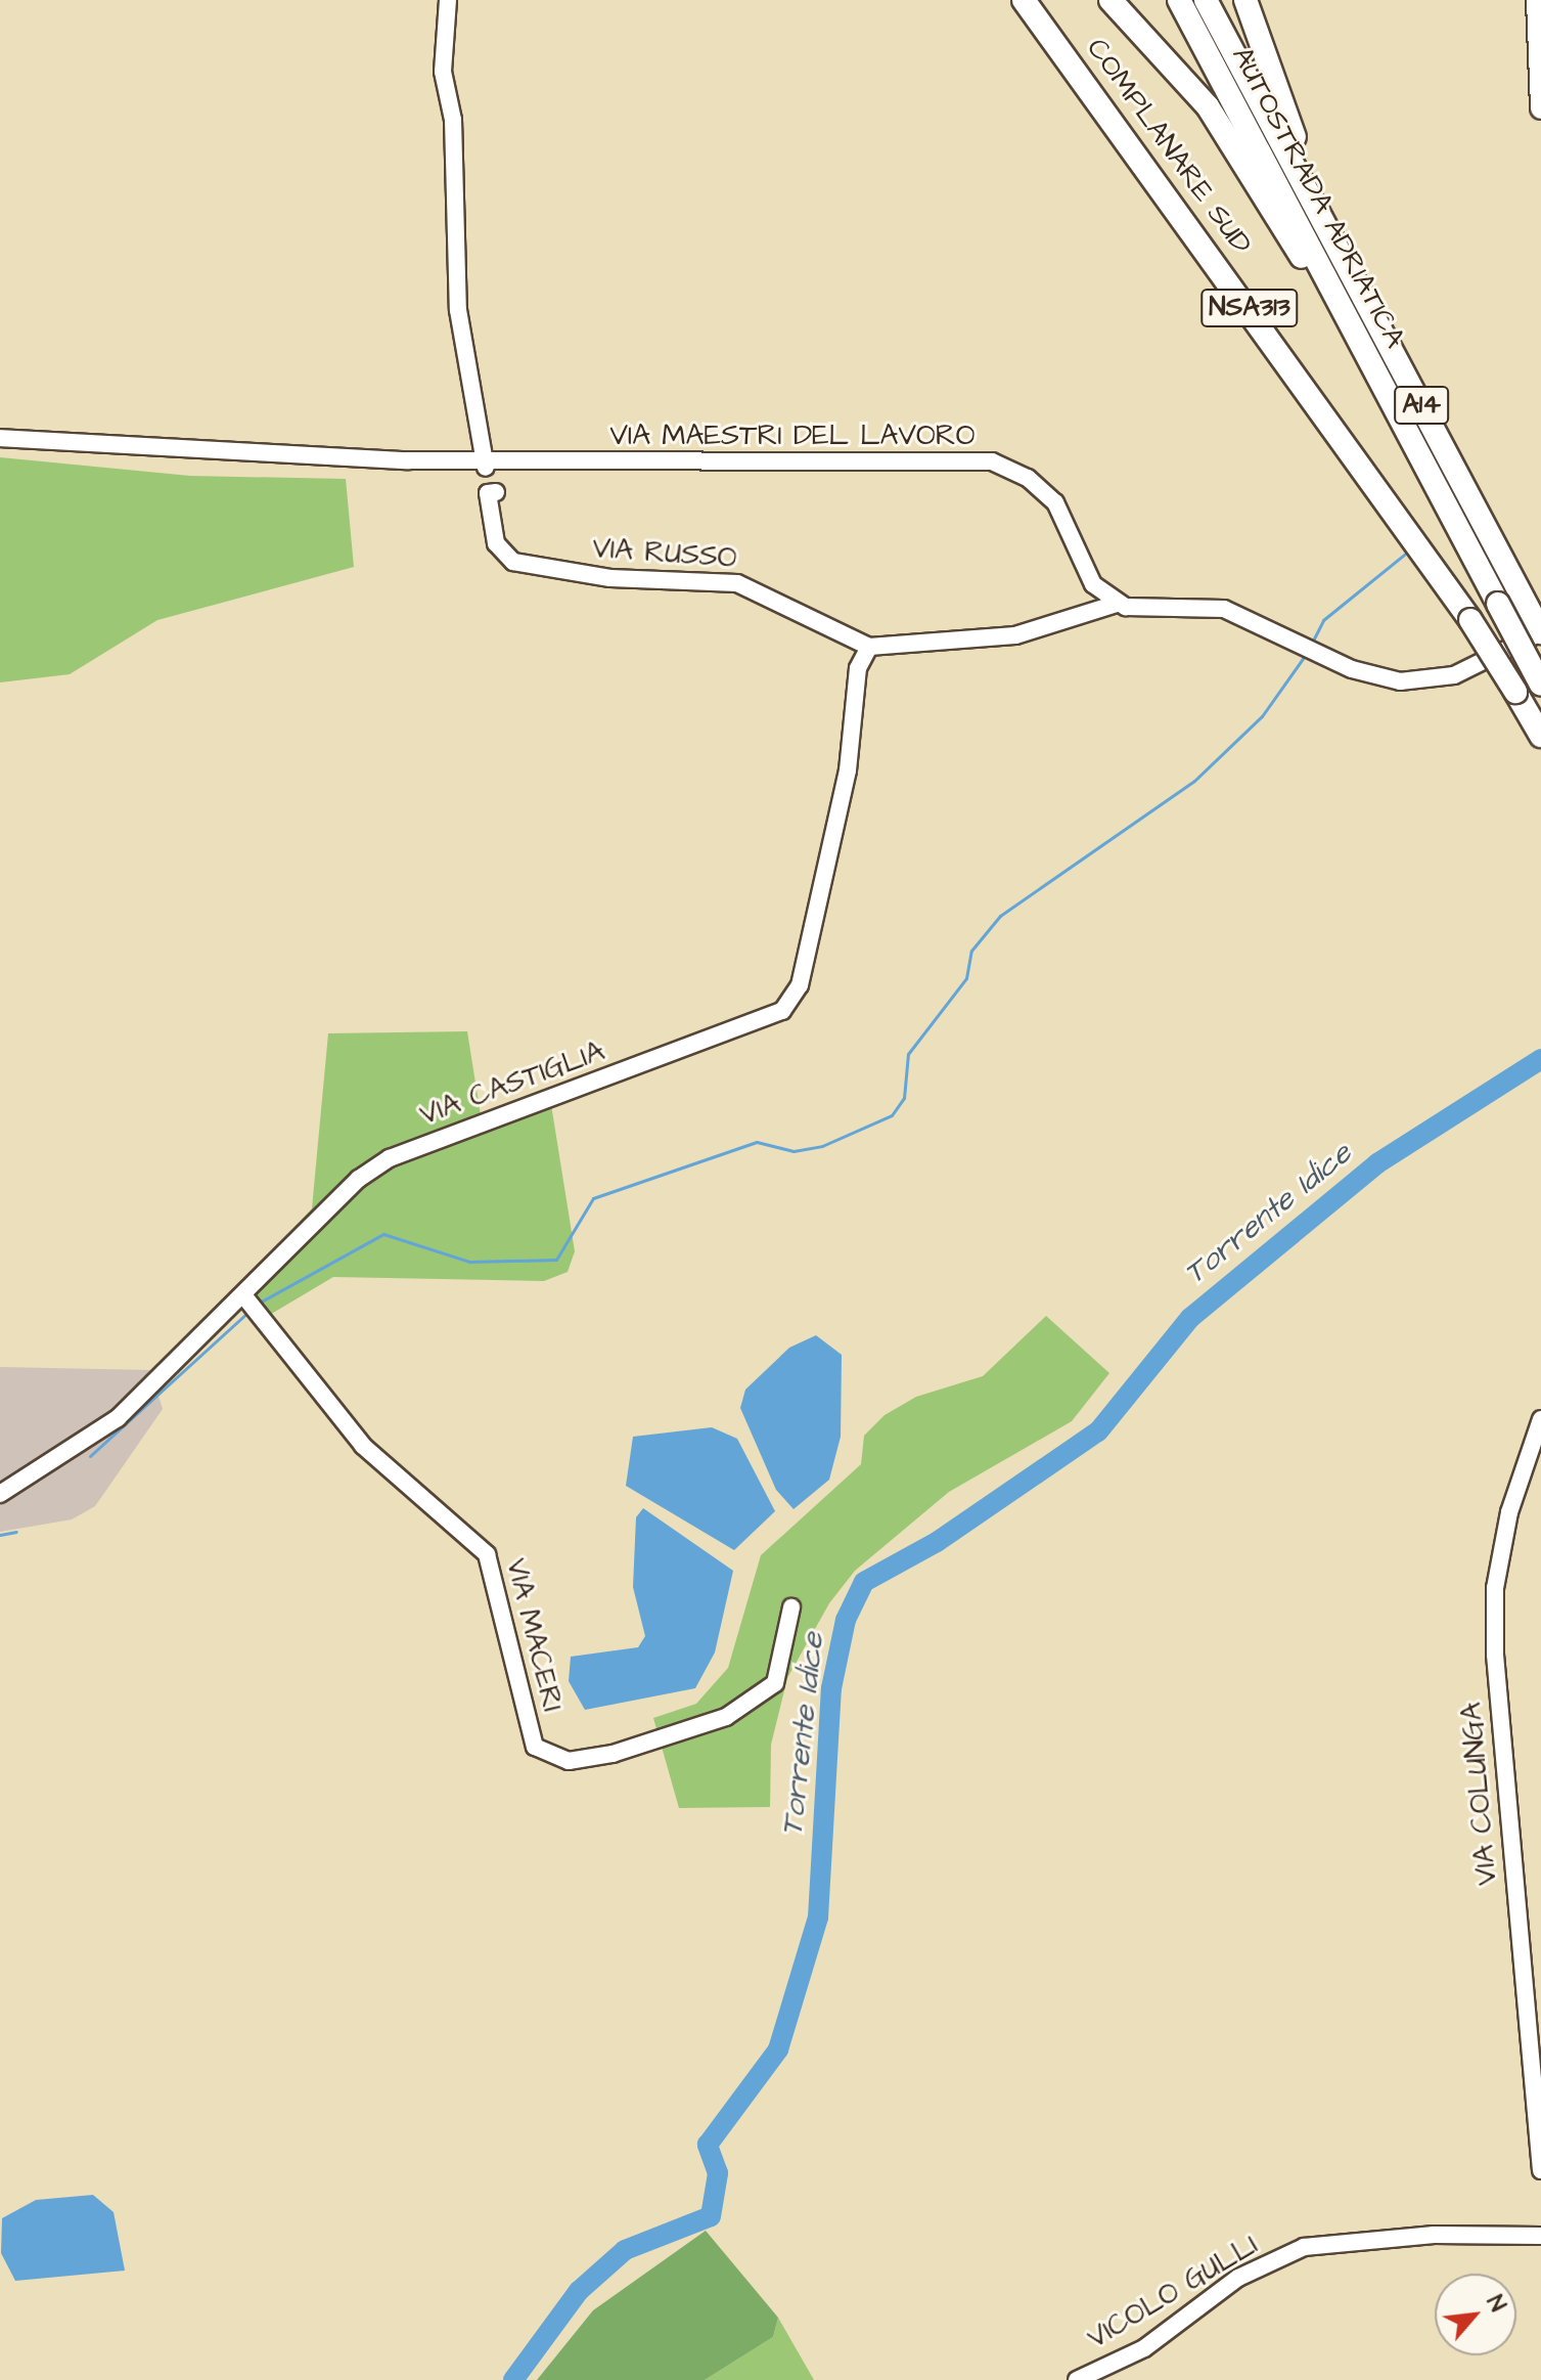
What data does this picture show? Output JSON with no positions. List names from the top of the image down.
{
  "streets": {
    "highway": [
      "COMPLANARE SUD",
      "AUTOSTRADA ADRIATICA",
      "NSA313",
      "A14"
    ],
    "street": [
      "VIA MAESTRI DEL LAVORO",
      "VIA RUSSO",
      "VIA CASTIGLIA",
      "VIA MACERI",
      "VIA COLUNGA",
      "VICOLO GULLI"
    ]
  },
  "crossings": [
    ["VIA RUSSO", "VIA CASTIGLIA"],
    ["VIA CASTIGLIA", "VIA MACERI"]
  ],
  "water": ["Torrente Idice"],
  "north": "top right"
}
